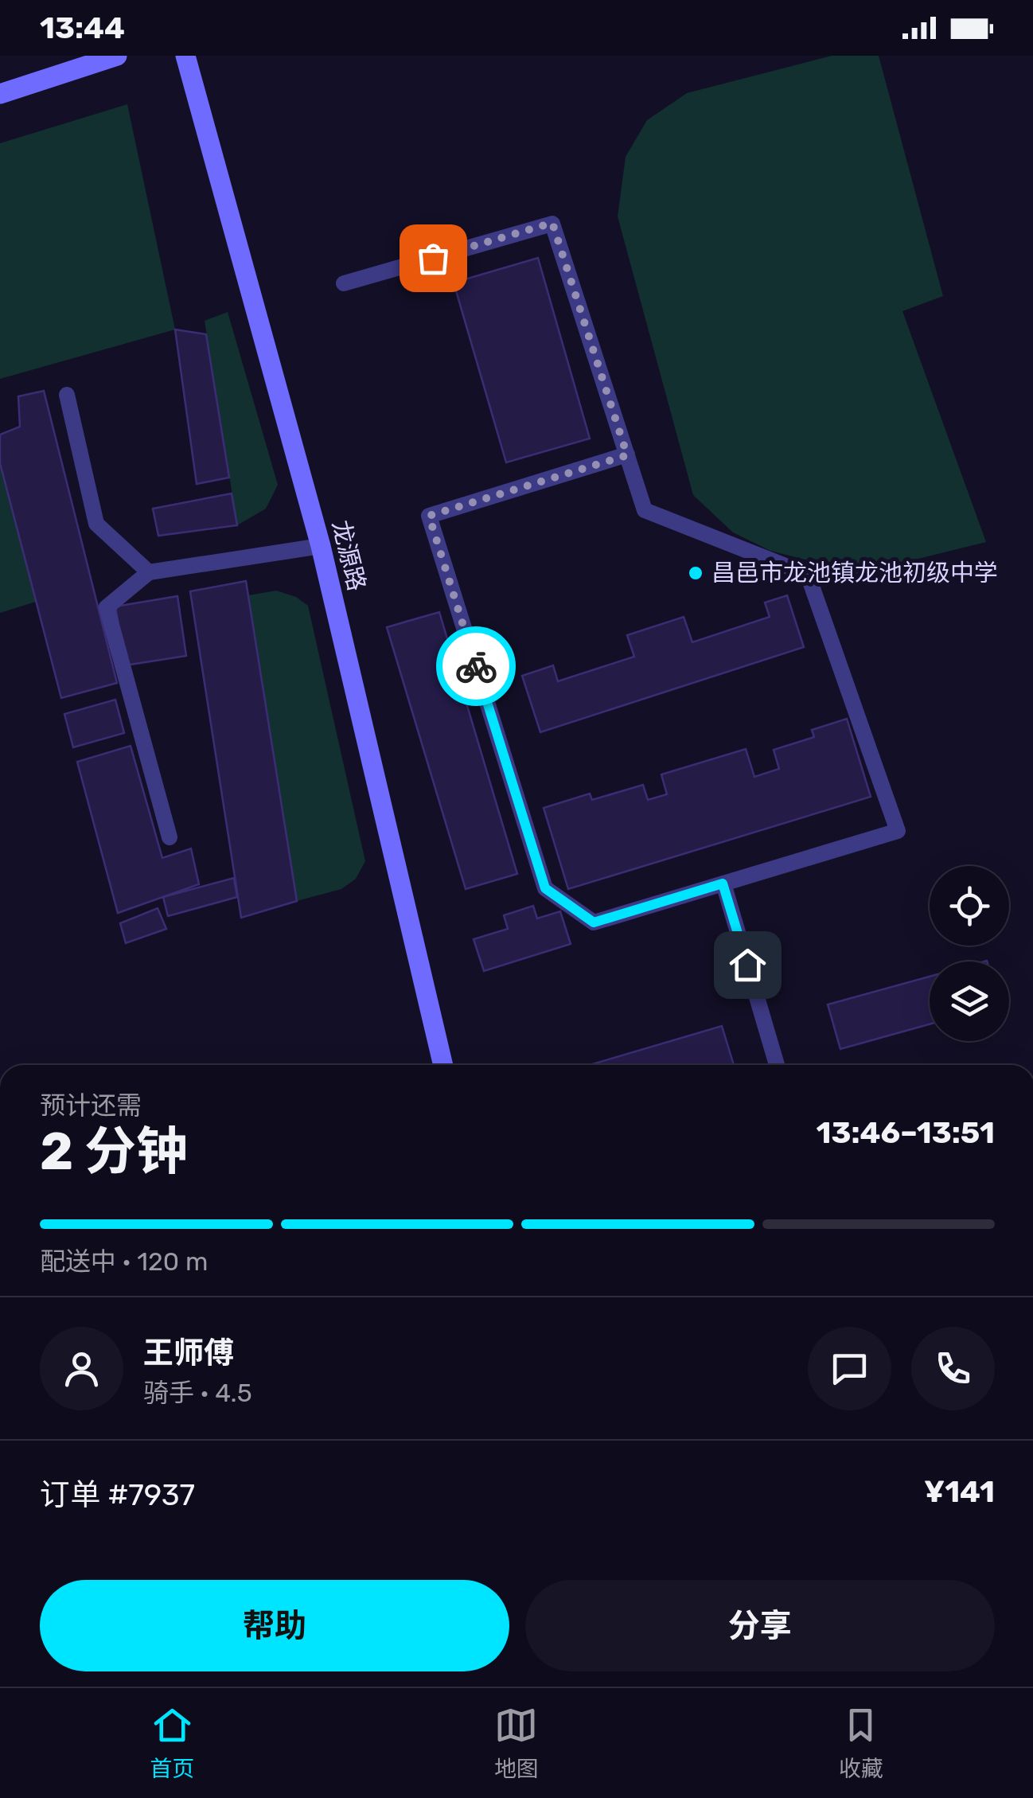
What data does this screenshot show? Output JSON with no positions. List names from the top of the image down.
{
  "streets": {
    "street": ["龙源路"]
  },
  "places": ["昌邑市龙池镇龙池初级中学"],
  "page": {
    "status": "13:44",
    "heading": ["2 分钟", "预计还需", "13:46–13:51"],
    "panel": [
      "王师傅",
      "骑手 · 4.5",
      "订单 #7937",
      "¥141"
    ],
    "bar": "配送中 · 120 m",
    "buttons": ["帮助", "分享"],
    "tabs": ["首页", "地图", "收藏"]
  }
}
